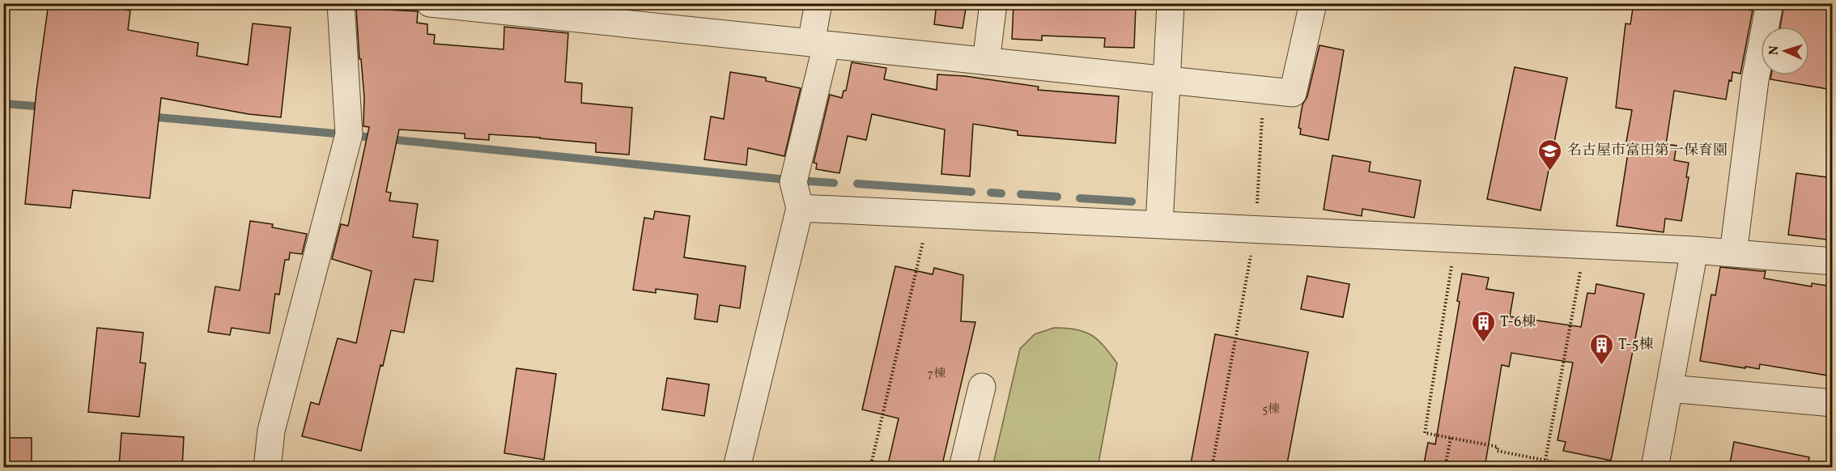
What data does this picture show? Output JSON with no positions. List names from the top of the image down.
{
  "places": {
    "school or university": ["名古屋市富田第一保育園"],
    "building": ["T-6棟", "T-5棟"]
  },
  "house_numbers": ["7棟", "5棟"],
  "north": "left"
}
